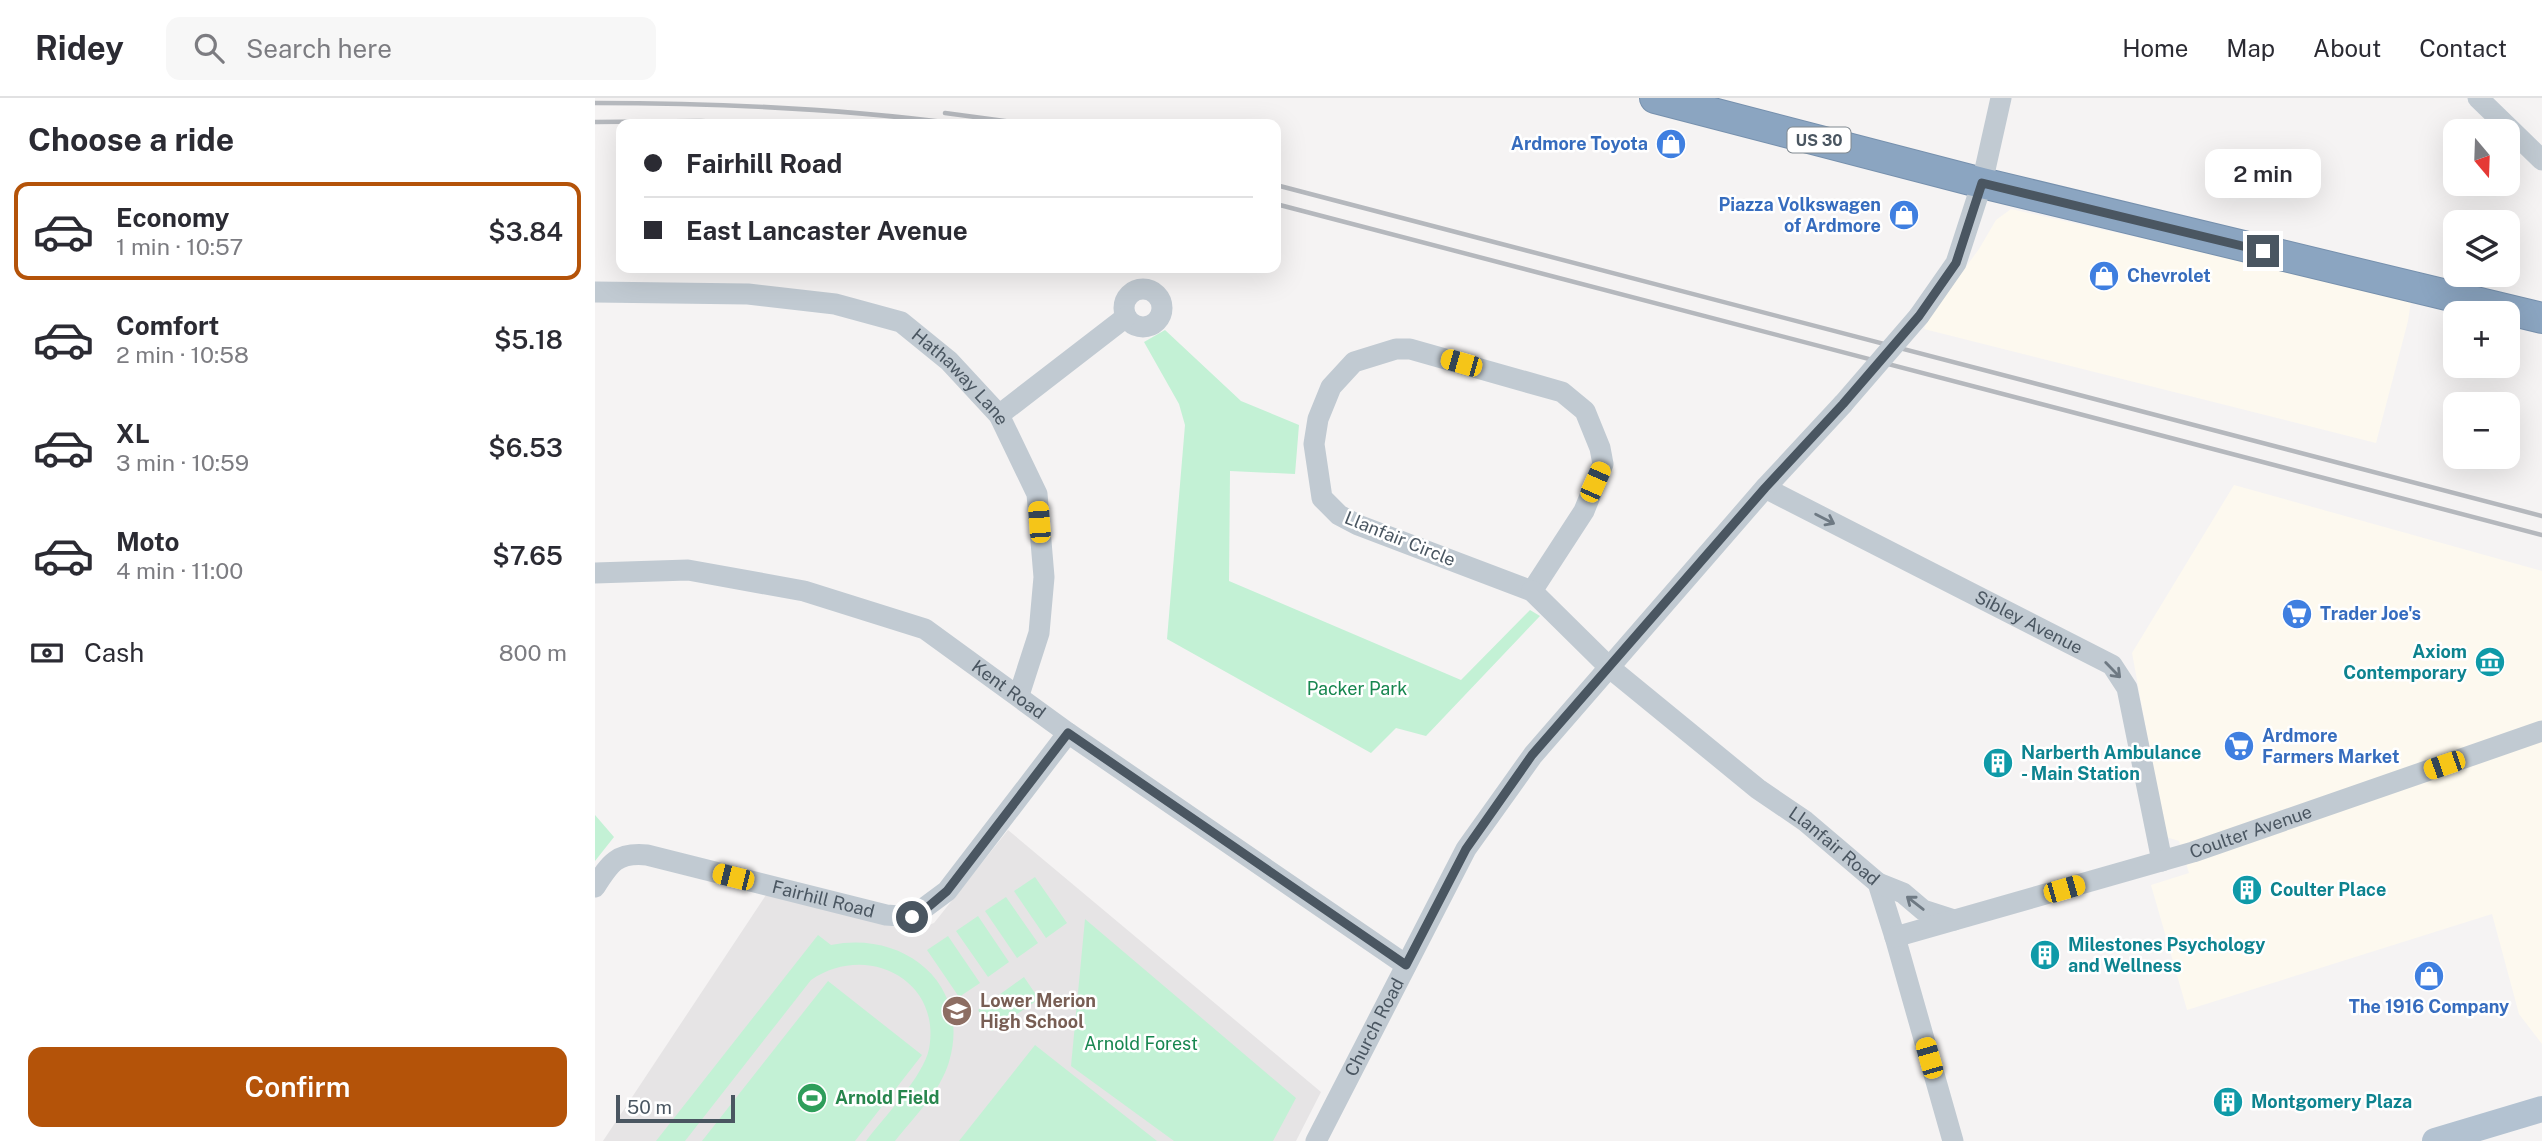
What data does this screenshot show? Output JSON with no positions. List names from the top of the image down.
{
  "streets": {
    "highway": ["US 30"],
    "street": [
      "Hathaway Lane",
      "Llanfair Circle",
      "Sibley Avenue",
      "Kent Road",
      "Coulter Avenue",
      "Llanfair Road",
      "Fairhill Road",
      "Church Road"
    ]
  },
  "crossings": [
    ["US 30", "Church Road"],
    ["Hathaway Lane", "Kent Road"],
    ["Llanfair Circle", "Llanfair Road"],
    ["Llanfair Circle", "Church Road"],
    ["Sibley Avenue", "Coulter Avenue"],
    ["Sibley Avenue", "Church Road"],
    ["Kent Road", "Fairhill Road"],
    ["Kent Road", "Church Road"],
    ["Coulter Avenue", "Llanfair Road"],
    ["Llanfair Road", "Church Road"]
  ],
  "one_way": ["Sibley Avenue"],
  "parks": ["Packer Park", "Arnold Forest"],
  "places": {
    "shop": [
      "Ardmore Toyota",
      "Piazza Volkswagen of Ardmore",
      "Chevrolet",
      "The 1916 Company"
    ],
    "supermarket": ["Trader Joe's", "Ardmore Farmers Market"],
    "museum": ["Axiom Contemporary"],
    "building": [
      "Narberth Ambulance - Main Station",
      "Coulter Place",
      "Milestones Psychology and Wellness",
      "Montgomery Plaza"
    ],
    "school or university": ["Lower Merion High School"],
    "sports": ["Arnold Field"]
  },
  "scale_bar": "50 m",
  "north": "bottom",
  "page": {
    "header": "Ridey",
    "search": "Search here",
    "nav": [
      "Home",
      "Map",
      "About",
      "Contact"
    ],
    "heading": "Choose a ride",
    "map_buttons": ["+", "−"],
    "banner": ["Fairhill Road", "East Lancaster Avenue"],
    "bubble": "2 min",
    "list": [
      {
        "name": "Economy",
        "note": "1 min · 10:57",
        "value": "$3.84"
      },
      {
        "name": "Comfort",
        "note": "2 min · 10:58",
        "value": "$5.18"
      },
      {
        "name": "XL",
        "note": "3 min · 10:59",
        "value": "$6.53"
      },
      {
        "name": "Moto",
        "note": "4 min · 11:00",
        "value": "$7.65"
      }
    ],
    "pay": ["Cash", "800 m"],
    "buttons": "Confirm",
    "scale": "50 m"
  }
}
